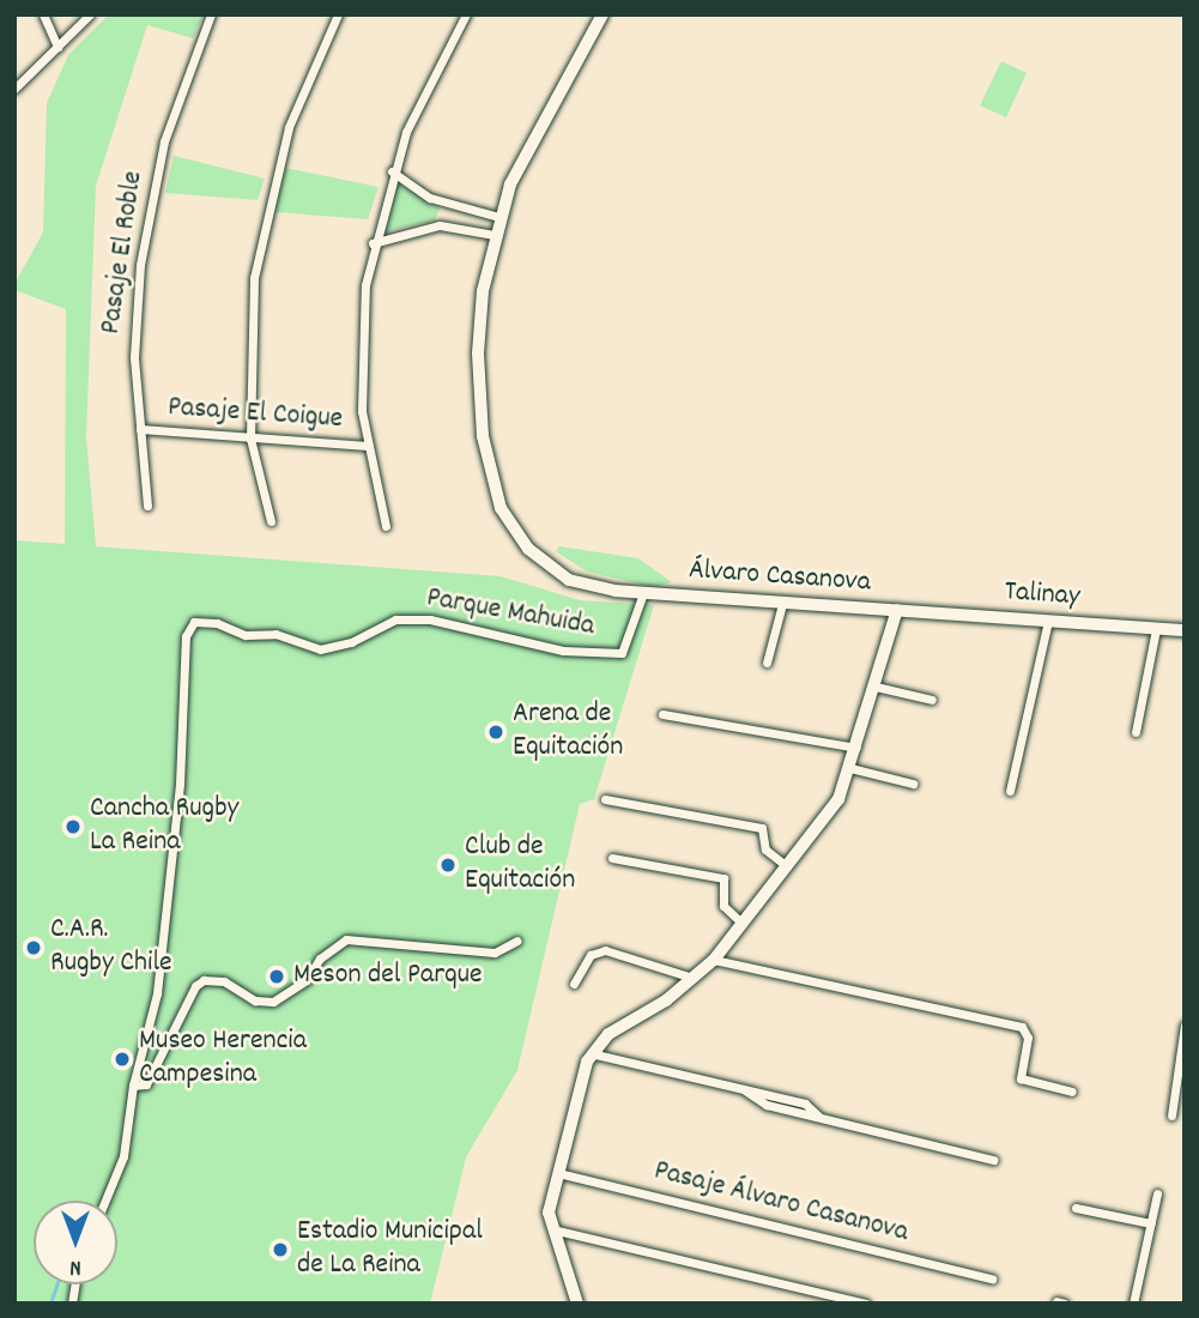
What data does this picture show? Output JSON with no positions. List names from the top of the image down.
{
  "streets": {
    "street": [
      "Pasaje El Roble",
      "Pasaje El Coigue",
      "Álvaro Casanova",
      "Talinay",
      "Parque Mahuida",
      "Pasaje Álvaro Casanova"
    ]
  },
  "crossings": [
    ["Pasaje El Roble", "Pasaje El Coigue"],
    ["Álvaro Casanova", "Talinay"],
    ["Álvaro Casanova", "Parque Mahuida"]
  ],
  "places": [
    "Arena de Equitación",
    "Cancha Rugby La Reina",
    "Club de Equitación",
    "C.A.R. Rugby Chile",
    "Meson del Parque",
    "Museo Herencia Campesina",
    "Estadio Municipal de La Reina"
  ],
  "north": "bottom"
}
